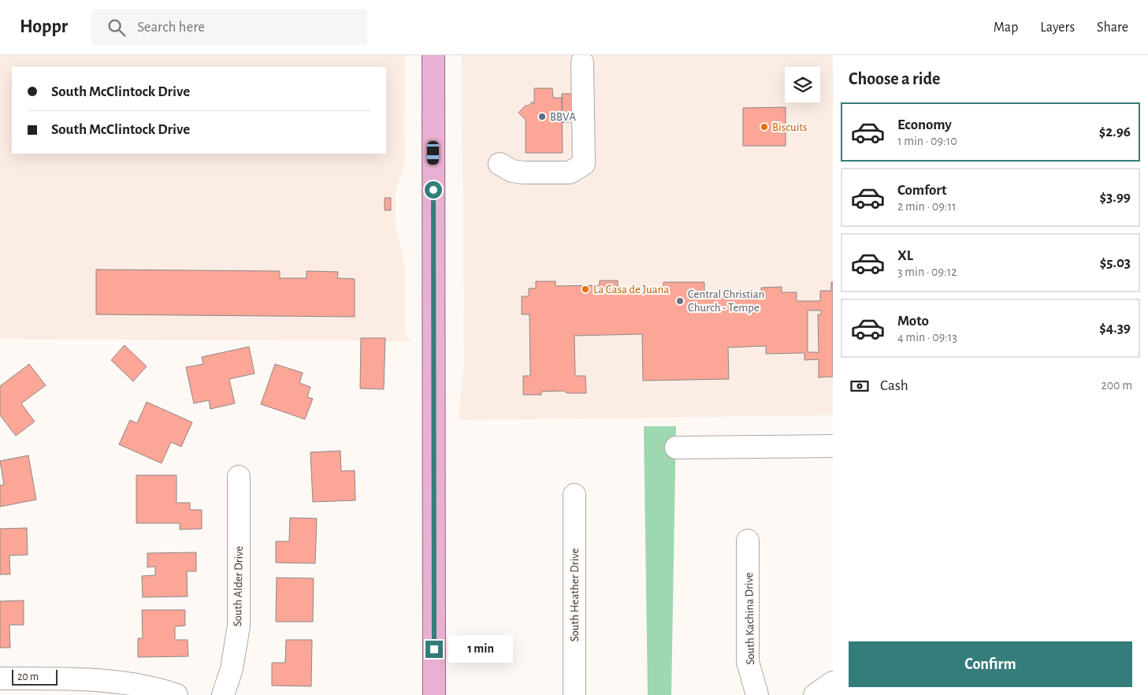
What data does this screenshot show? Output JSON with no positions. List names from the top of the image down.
{
  "streets": {
    "street": ["South Alder Drive", "South Heather Drive", "South Kachina Drive"]
  },
  "places": [
    "BBVA",
    "Biscuits",
    "La Casa de Juana",
    "Central Christian Church - Tempe"
  ],
  "scale_bar": "20 m",
  "page": {
    "header": "Hoppr",
    "search": "Search here",
    "nav": ["Map", "Layers", "Share"],
    "heading": "Choose a ride",
    "banner": ["South McClintock Drive", "South McClintock Drive"],
    "list": [
      {
        "name": "Economy",
        "note": "1 min · 09:10",
        "value": "$2.96"
      },
      {
        "name": "Comfort",
        "note": "2 min · 09:11",
        "value": "$3.99"
      },
      {
        "name": "XL",
        "note": "3 min · 09:12",
        "value": "$5.03"
      },
      {
        "name": "Moto",
        "note": "4 min · 09:13",
        "value": "$4.39"
      }
    ],
    "pay": ["Cash", "200 m"],
    "buttons": "Confirm",
    "bubble": "1 min",
    "scale": "20 m"
  }
}
